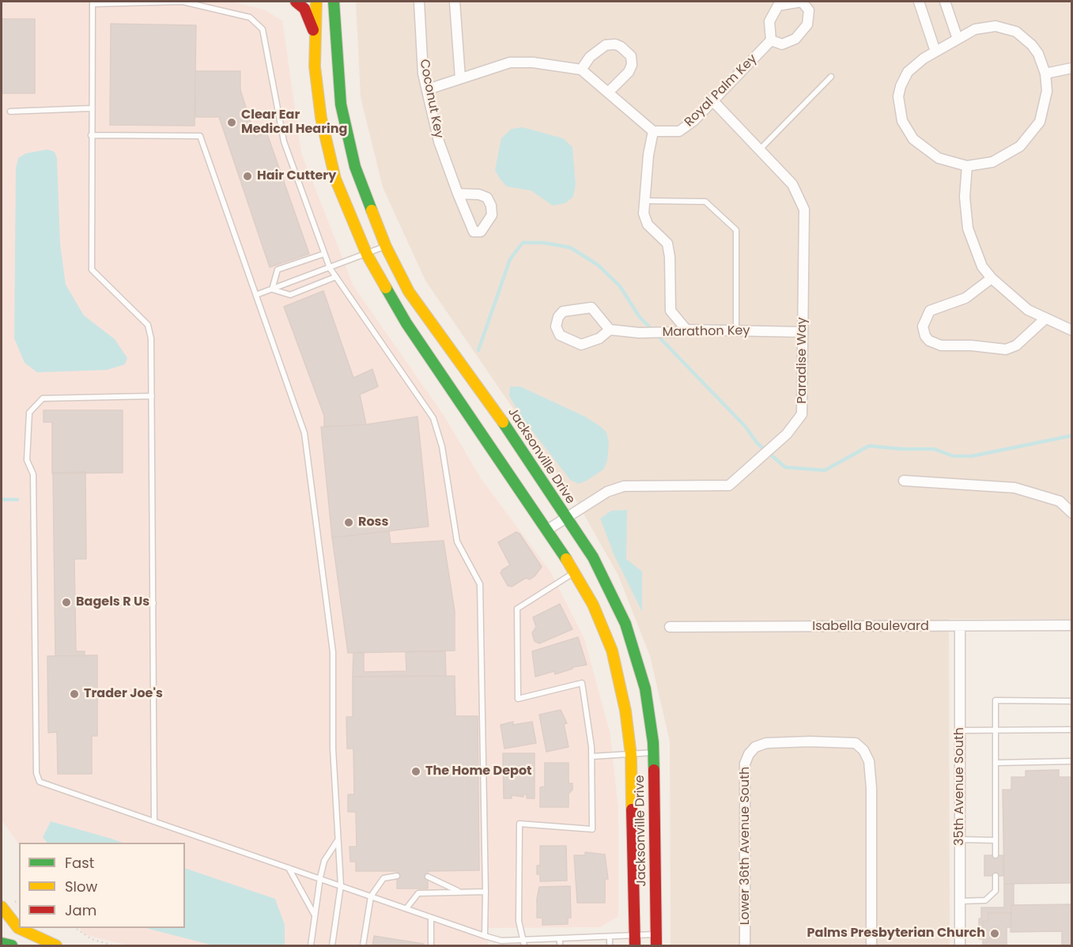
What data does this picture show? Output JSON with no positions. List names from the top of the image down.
{
  "streets": {
    "main road": ["Jacksonville Drive"],
    "street": [
      "Royal Palm Key",
      "Coconut Key",
      "Marathon Key",
      "Paradise Way",
      "Isabella Boulevard",
      "35th Avenue South",
      "Lower 36th Avenue South"
    ]
  },
  "crossings": [
    ["Royal Palm Key", "Paradise Way"],
    ["Marathon Key", "Paradise Way"],
    ["Paradise Way", "Jacksonville Drive"],
    ["Isabella Boulevard", "35th Avenue South"]
  ],
  "places": [
    "Clear Ear Medical Hearing",
    "Hair Cuttery",
    "Ross",
    "Bagels R Us",
    "Trader Joe's",
    "The Home Depot",
    "Palms Presbyterian Church"
  ],
  "legend": ["Fast", "Slow", "Jam"]
}
